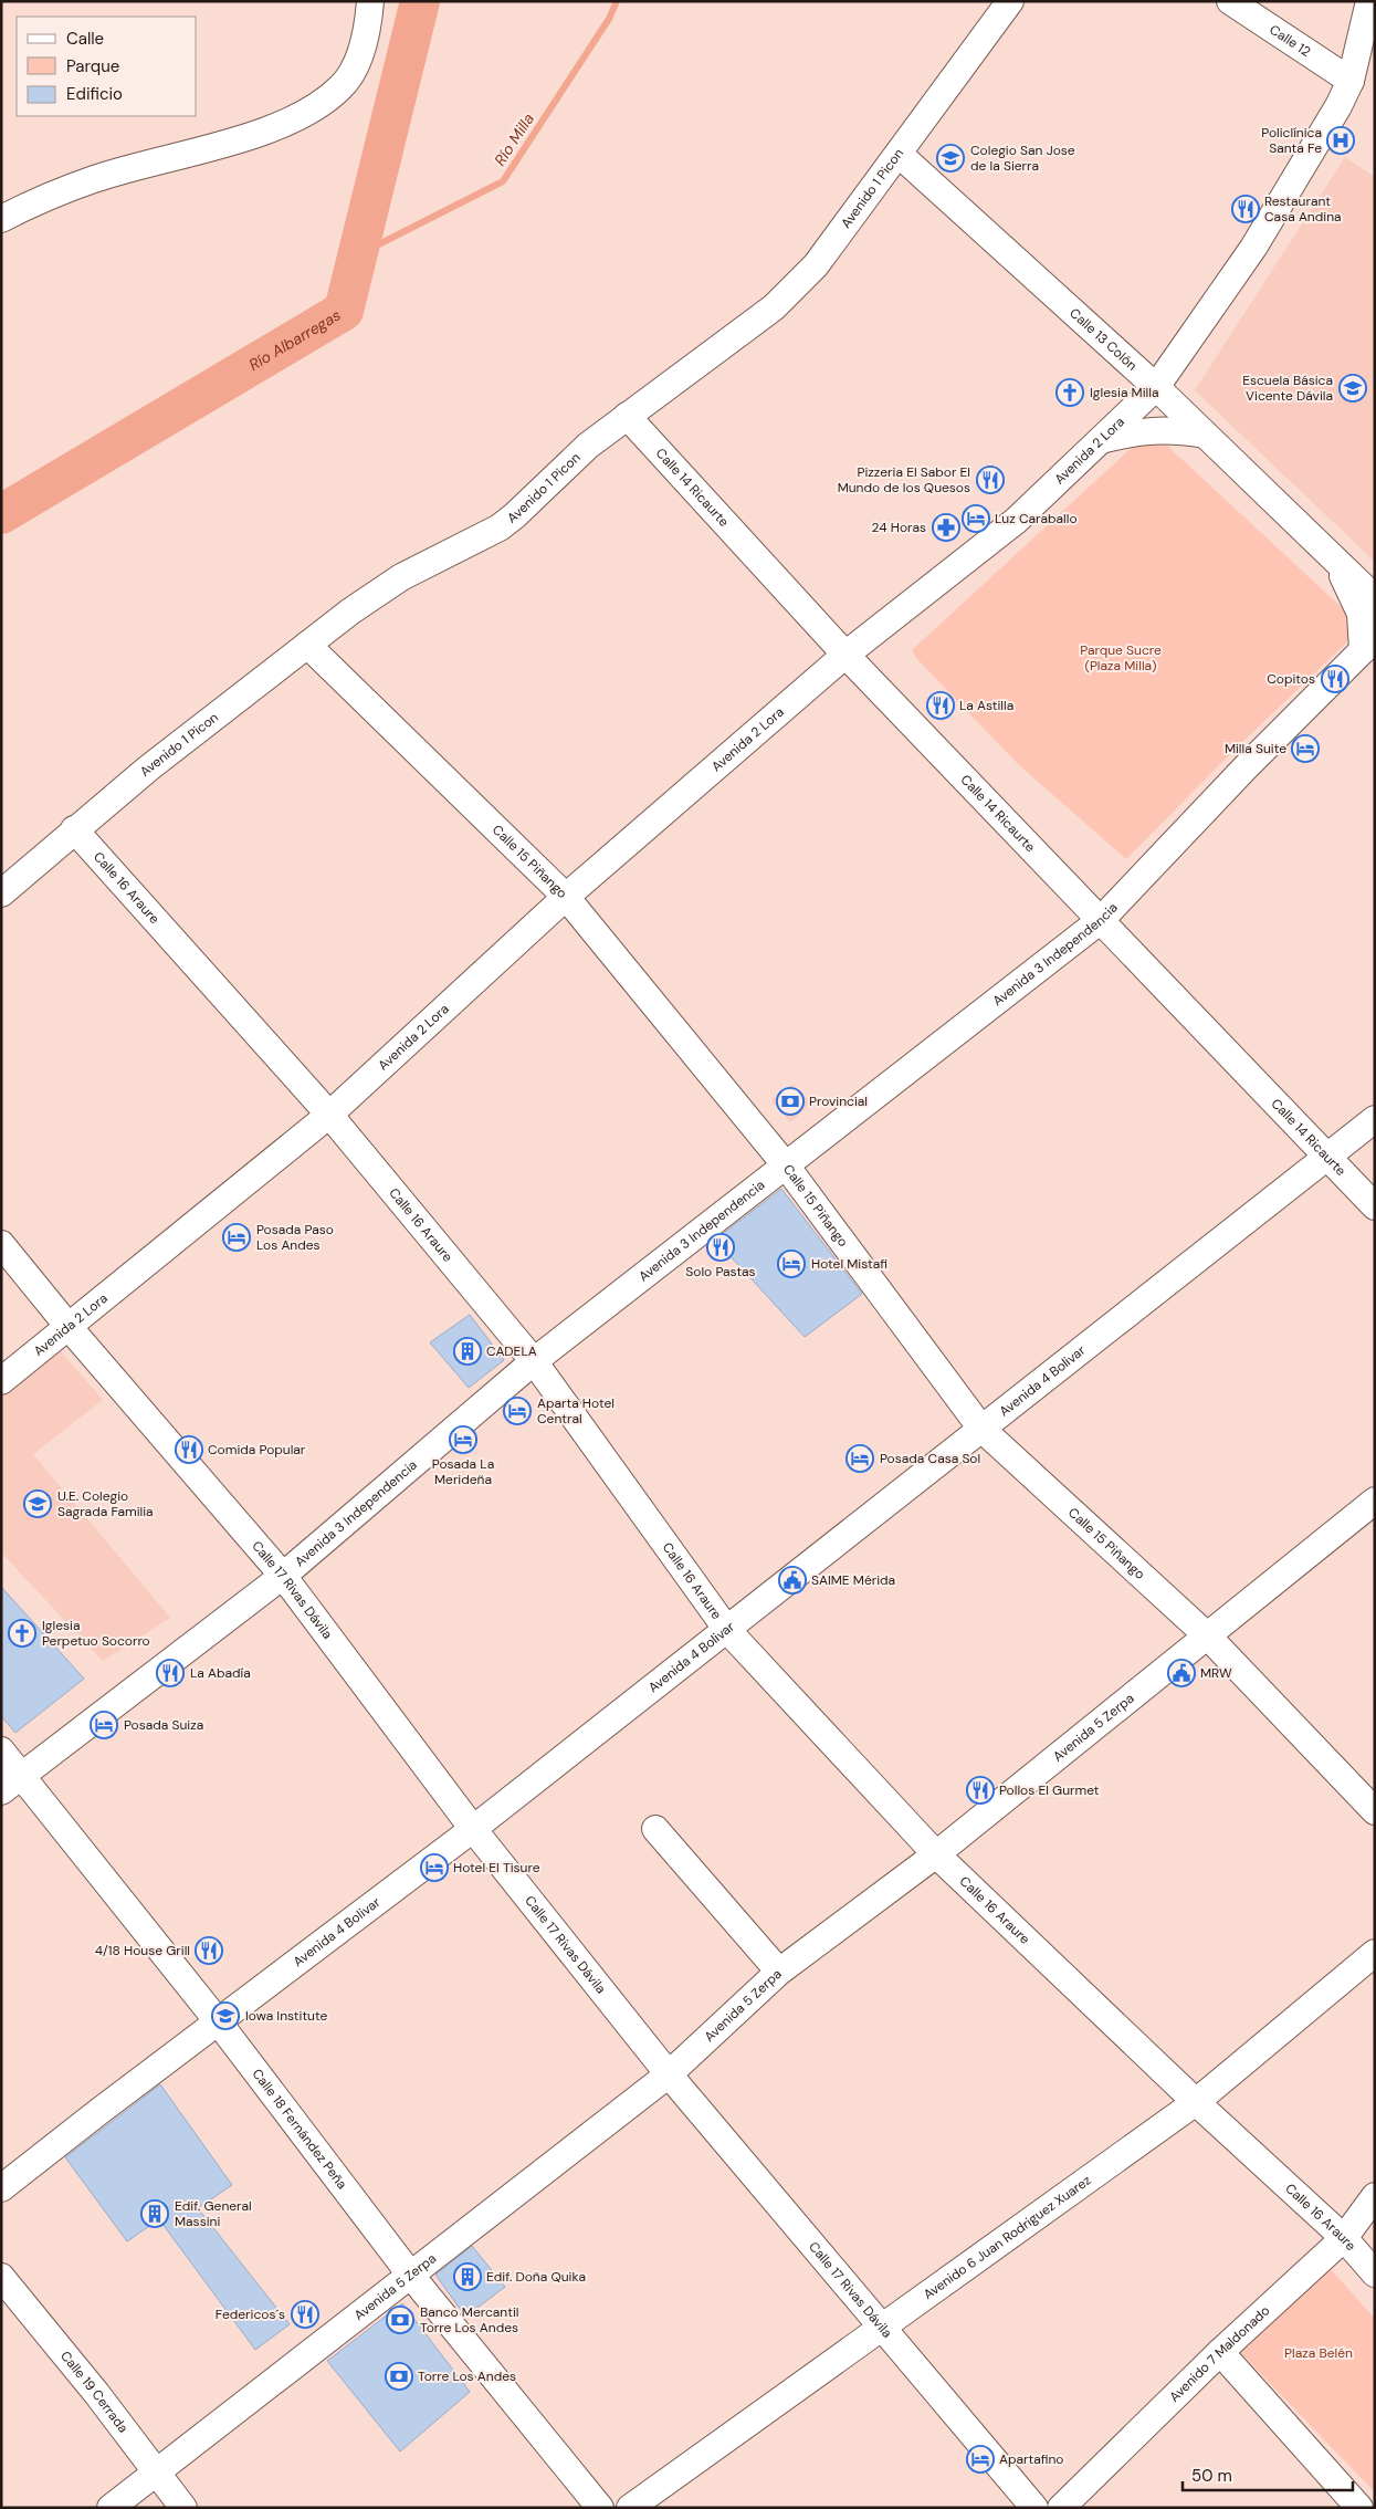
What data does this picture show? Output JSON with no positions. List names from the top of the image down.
{
  "streets": {
    "street": [
      "Calle 12",
      "Avenido 1 Picon",
      "Calle 13 Colón",
      "Avenida 2 Lora",
      "Calle 14 Ricaurte",
      "Calle 15 Piñango",
      "Calle 16 Araure",
      "Avenida 3 Independencia",
      "Avenida 4 Bolivar",
      "Calle 17 Rivas Dávila",
      "Avenida 5 Zerpa",
      "Calle 18 Fernández Peña",
      "Avenido 6 Juan Rodriguez Xuarez",
      "Avenido 7 Maldonado",
      "Calle 19 Cerrada"
    ]
  },
  "crossings": [
    ["Calle 12", "Avenida 2 Lora"],
    ["Avenido 1 Picon", "Calle 13 Colón"],
    ["Avenido 1 Picon", "Calle 14 Ricaurte"],
    ["Avenido 1 Picon", "Calle 15 Piñango"],
    ["Avenido 1 Picon", "Calle 16 Araure"],
    ["Calle 13 Colón", "Avenida 2 Lora"],
    ["Avenida 2 Lora", "Calle 14 Ricaurte"],
    ["Avenida 2 Lora", "Calle 15 Piñango"],
    ["Avenida 2 Lora", "Calle 16 Araure"],
    ["Avenida 2 Lora", "Calle 17 Rivas Dávila"],
    ["Calle 14 Ricaurte", "Avenida 3 Independencia"],
    ["Calle 14 Ricaurte", "Avenida 4 Bolivar"],
    ["Calle 15 Piñango", "Avenida 3 Independencia"],
    ["Calle 15 Piñango", "Avenida 4 Bolivar"],
    ["Calle 15 Piñango", "Avenida 5 Zerpa"],
    ["Calle 16 Araure", "Avenida 3 Independencia"],
    ["Calle 16 Araure", "Avenida 4 Bolivar"],
    ["Calle 16 Araure", "Avenida 5 Zerpa"],
    ["Calle 16 Araure", "Avenido 6 Juan Rodriguez Xuarez"],
    ["Calle 16 Araure", "Avenido 7 Maldonado"],
    ["Avenida 3 Independencia", "Calle 17 Rivas Dávila"],
    ["Avenida 3 Independencia", "Calle 18 Fernández Peña"],
    ["Avenida 4 Bolivar", "Calle 17 Rivas Dávila"],
    ["Avenida 4 Bolivar", "Calle 18 Fernández Peña"],
    ["Calle 17 Rivas Dávila", "Avenida 5 Zerpa"],
    ["Calle 17 Rivas Dávila", "Avenido 6 Juan Rodriguez Xuarez"],
    ["Avenida 5 Zerpa", "Calle 18 Fernández Peña"],
    ["Avenida 5 Zerpa", "Calle 19 Cerrada"]
  ],
  "water": ["Río Milla", "Río Albarregas"],
  "parks": ["Parque Sucre (Plaza Milla)", "Plaza Belén"],
  "places": {
    "hospital": ["Policlínica Santa Fe"],
    "school or university": [
      "Colegio San Jose de la Sierra",
      "Escuela Básica Vicente Dávila",
      "U.E. Colegio Sagrada Familia",
      "Iowa Institute"
    ],
    "restaurant": [
      "Restaurant Casa Andina",
      "Pizzeria El Sabor El Mundo de los Quesos",
      "Copitos",
      "La Astilla",
      "Solo Pastas",
      "Comida Popular",
      "La Abadía",
      "Pollos El Gurmet",
      "4/18 House Grill",
      "Federicos´s"
    ],
    "church": ["Iglesia Milla", "Iglesia Perpetuo Socorro"],
    "hotel": [
      "Luz Caraballo",
      "Milla Suite",
      "Posada Paso Los Andes",
      "Hotel Mistafi",
      "Aparta Hotel Central",
      "Posada La Merideña",
      "Posada Casa Sol",
      "Posada Suiza",
      "Hotel El Tisure",
      "Apartafino"
    ],
    "pharmacy": ["24 Horas"],
    "bank": ["Provincial", "Banco Mercantil Torre Los Andes", "Torre Los Andes"],
    "building": ["CADELA", "Edif. General Massini", "Edif. Doña Quika"],
    "public building": ["SAIME Mérida", "MRW"]
  },
  "legend": ["Calle", "Parque", "Edificio"],
  "scale_bar": "50 m"
}
